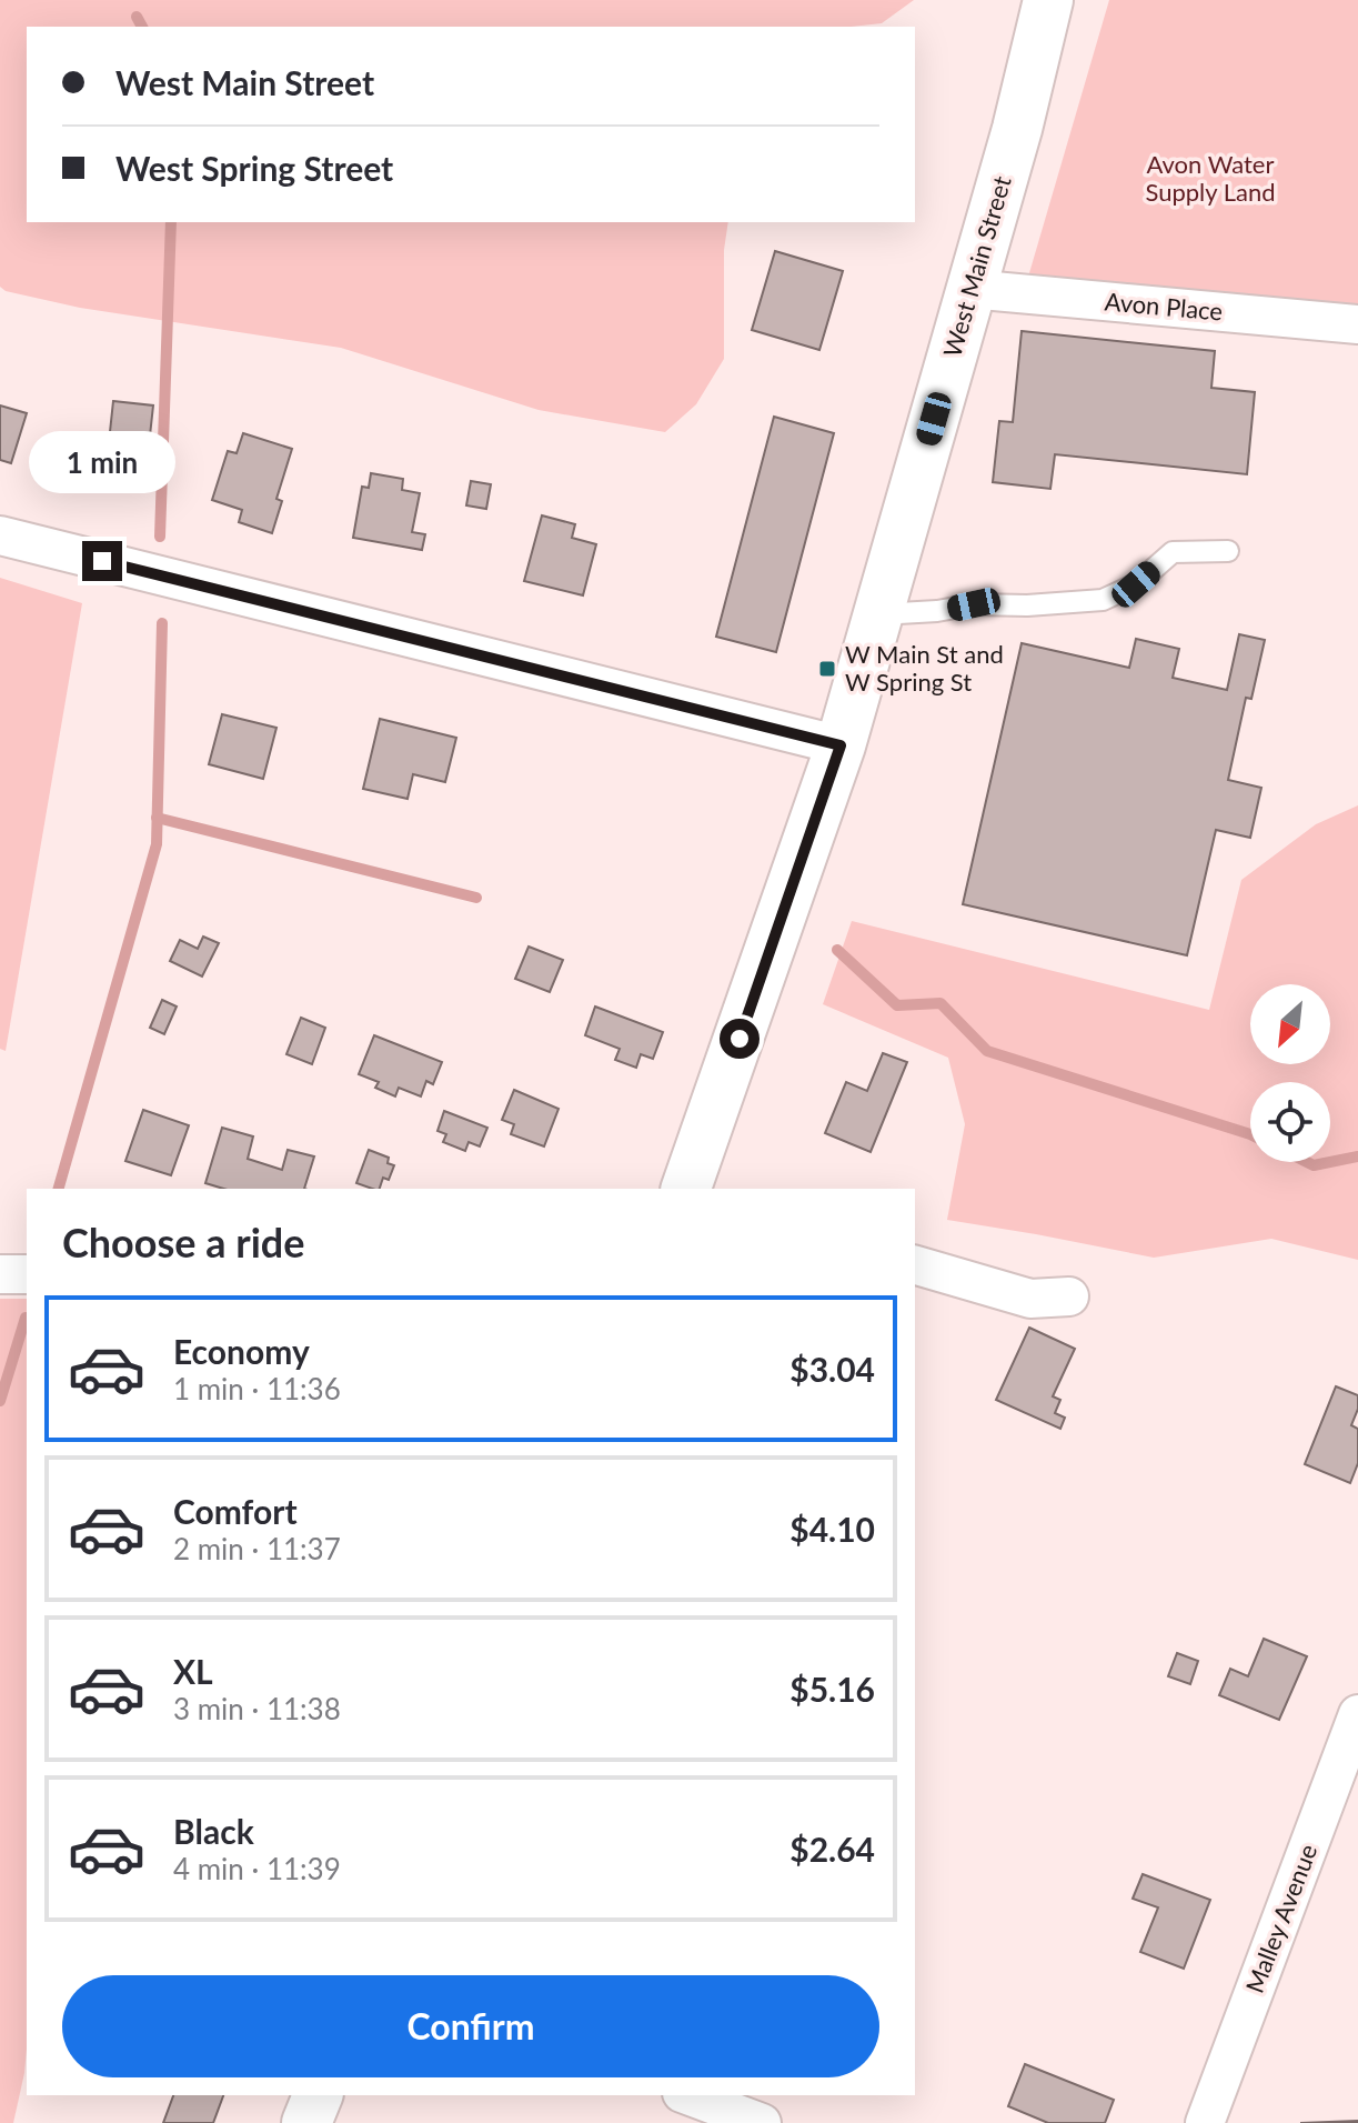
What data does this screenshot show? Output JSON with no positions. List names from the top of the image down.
{
  "streets": {
    "main road": ["West Main Street"],
    "street": ["Avon Place", "Malley Avenue"]
  },
  "crossings": [
    ["West Main Street", "Avon Place"]
  ],
  "parks": ["Avon Water Supply Land"],
  "places": {
    "transit": ["W Main St and W Spring St"]
  },
  "north": "bottom left",
  "page": {
    "banner": ["West Main Street", "West Spring Street"],
    "bubble": "1 min",
    "heading": "Choose a ride",
    "list": [
      {
        "name": "Economy",
        "note": "1 min · 11:36",
        "value": "$3.04"
      },
      {
        "name": "Comfort",
        "note": "2 min · 11:37",
        "value": "$4.10"
      },
      {
        "name": "XL",
        "note": "3 min · 11:38",
        "value": "$5.16"
      },
      {
        "name": "Black",
        "note": "4 min · 11:39",
        "value": "$2.64"
      }
    ],
    "buttons": "Confirm"
  }
}
